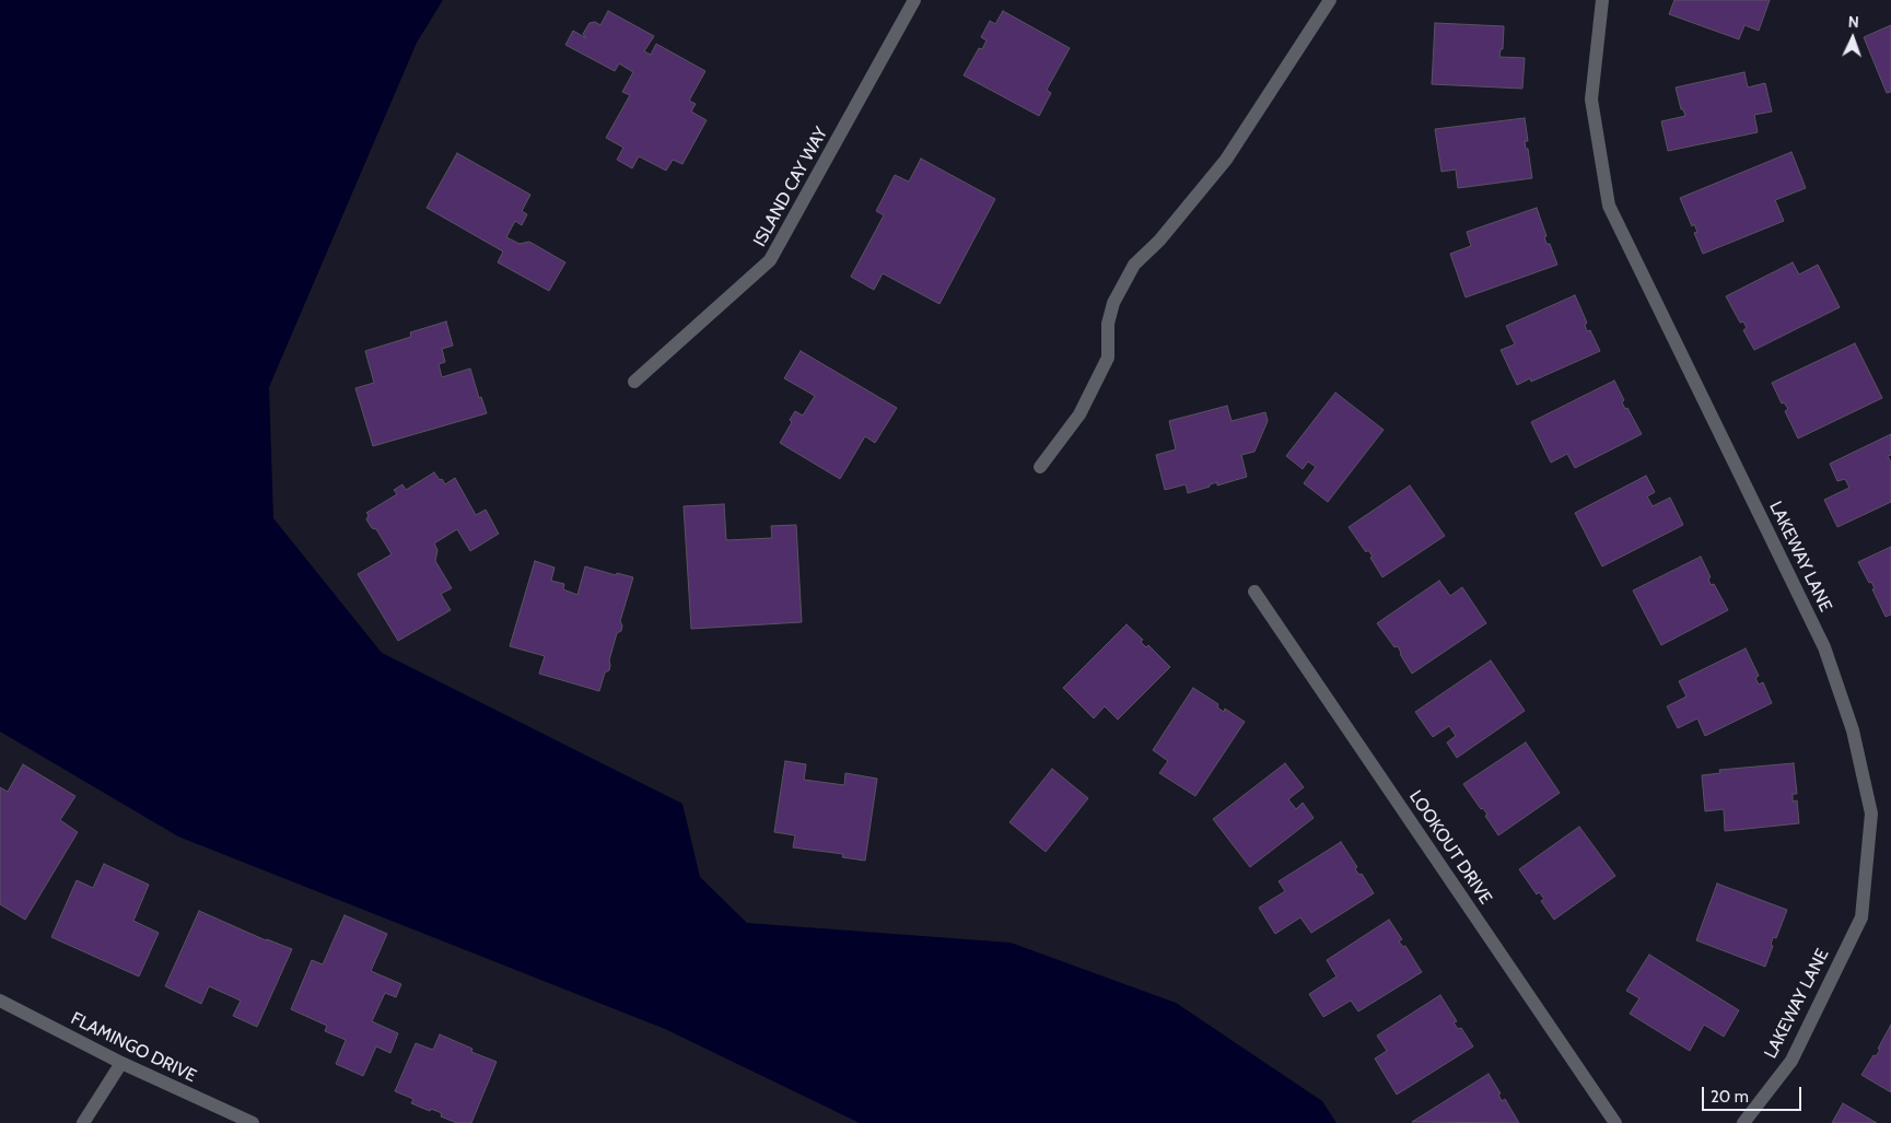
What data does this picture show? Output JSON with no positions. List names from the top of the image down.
{
  "streets": {
    "street": [
      "ISLAND CAY WAY",
      "LAKEWAY LANE",
      "LOOKOUT DRIVE",
      "FLAMINGO DRIVE"
    ]
  },
  "scale_bar": "20 m",
  "north": "top"
}
